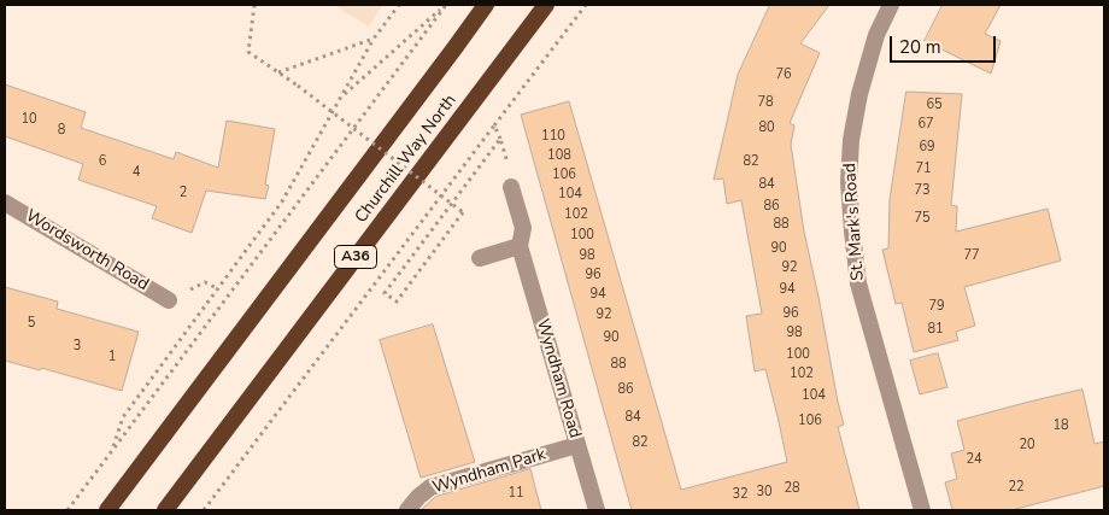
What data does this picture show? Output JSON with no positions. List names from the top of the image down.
{
  "streets": {
    "highway": ["Churchill Way North", "A36"],
    "street": [
      "St. Mark's Road",
      "Wordsworth Road",
      "Wyndham Road",
      "Wyndham Park"
    ]
  },
  "crossings": [
    ["Wyndham Road", "Wyndham Park"]
  ],
  "house_numbers": [
    "76",
    "78",
    "65",
    "10",
    "67",
    "80",
    "8",
    "110",
    "69",
    "108",
    "6",
    "82",
    "71",
    "4",
    "106",
    "84",
    "73",
    "2",
    "104",
    "86",
    "102",
    "75",
    "88",
    "100",
    "90",
    "98",
    "77",
    "92",
    "96",
    "94",
    "94",
    "79",
    "96",
    "92",
    "5",
    "81",
    "98",
    "90",
    "3",
    "100",
    "1",
    "88",
    "102",
    "86",
    "104",
    "84",
    "106",
    "18",
    "82",
    "20",
    "24",
    "22",
    "28",
    "30",
    "11",
    "32"
  ],
  "scale_bar": "20 m"
}
